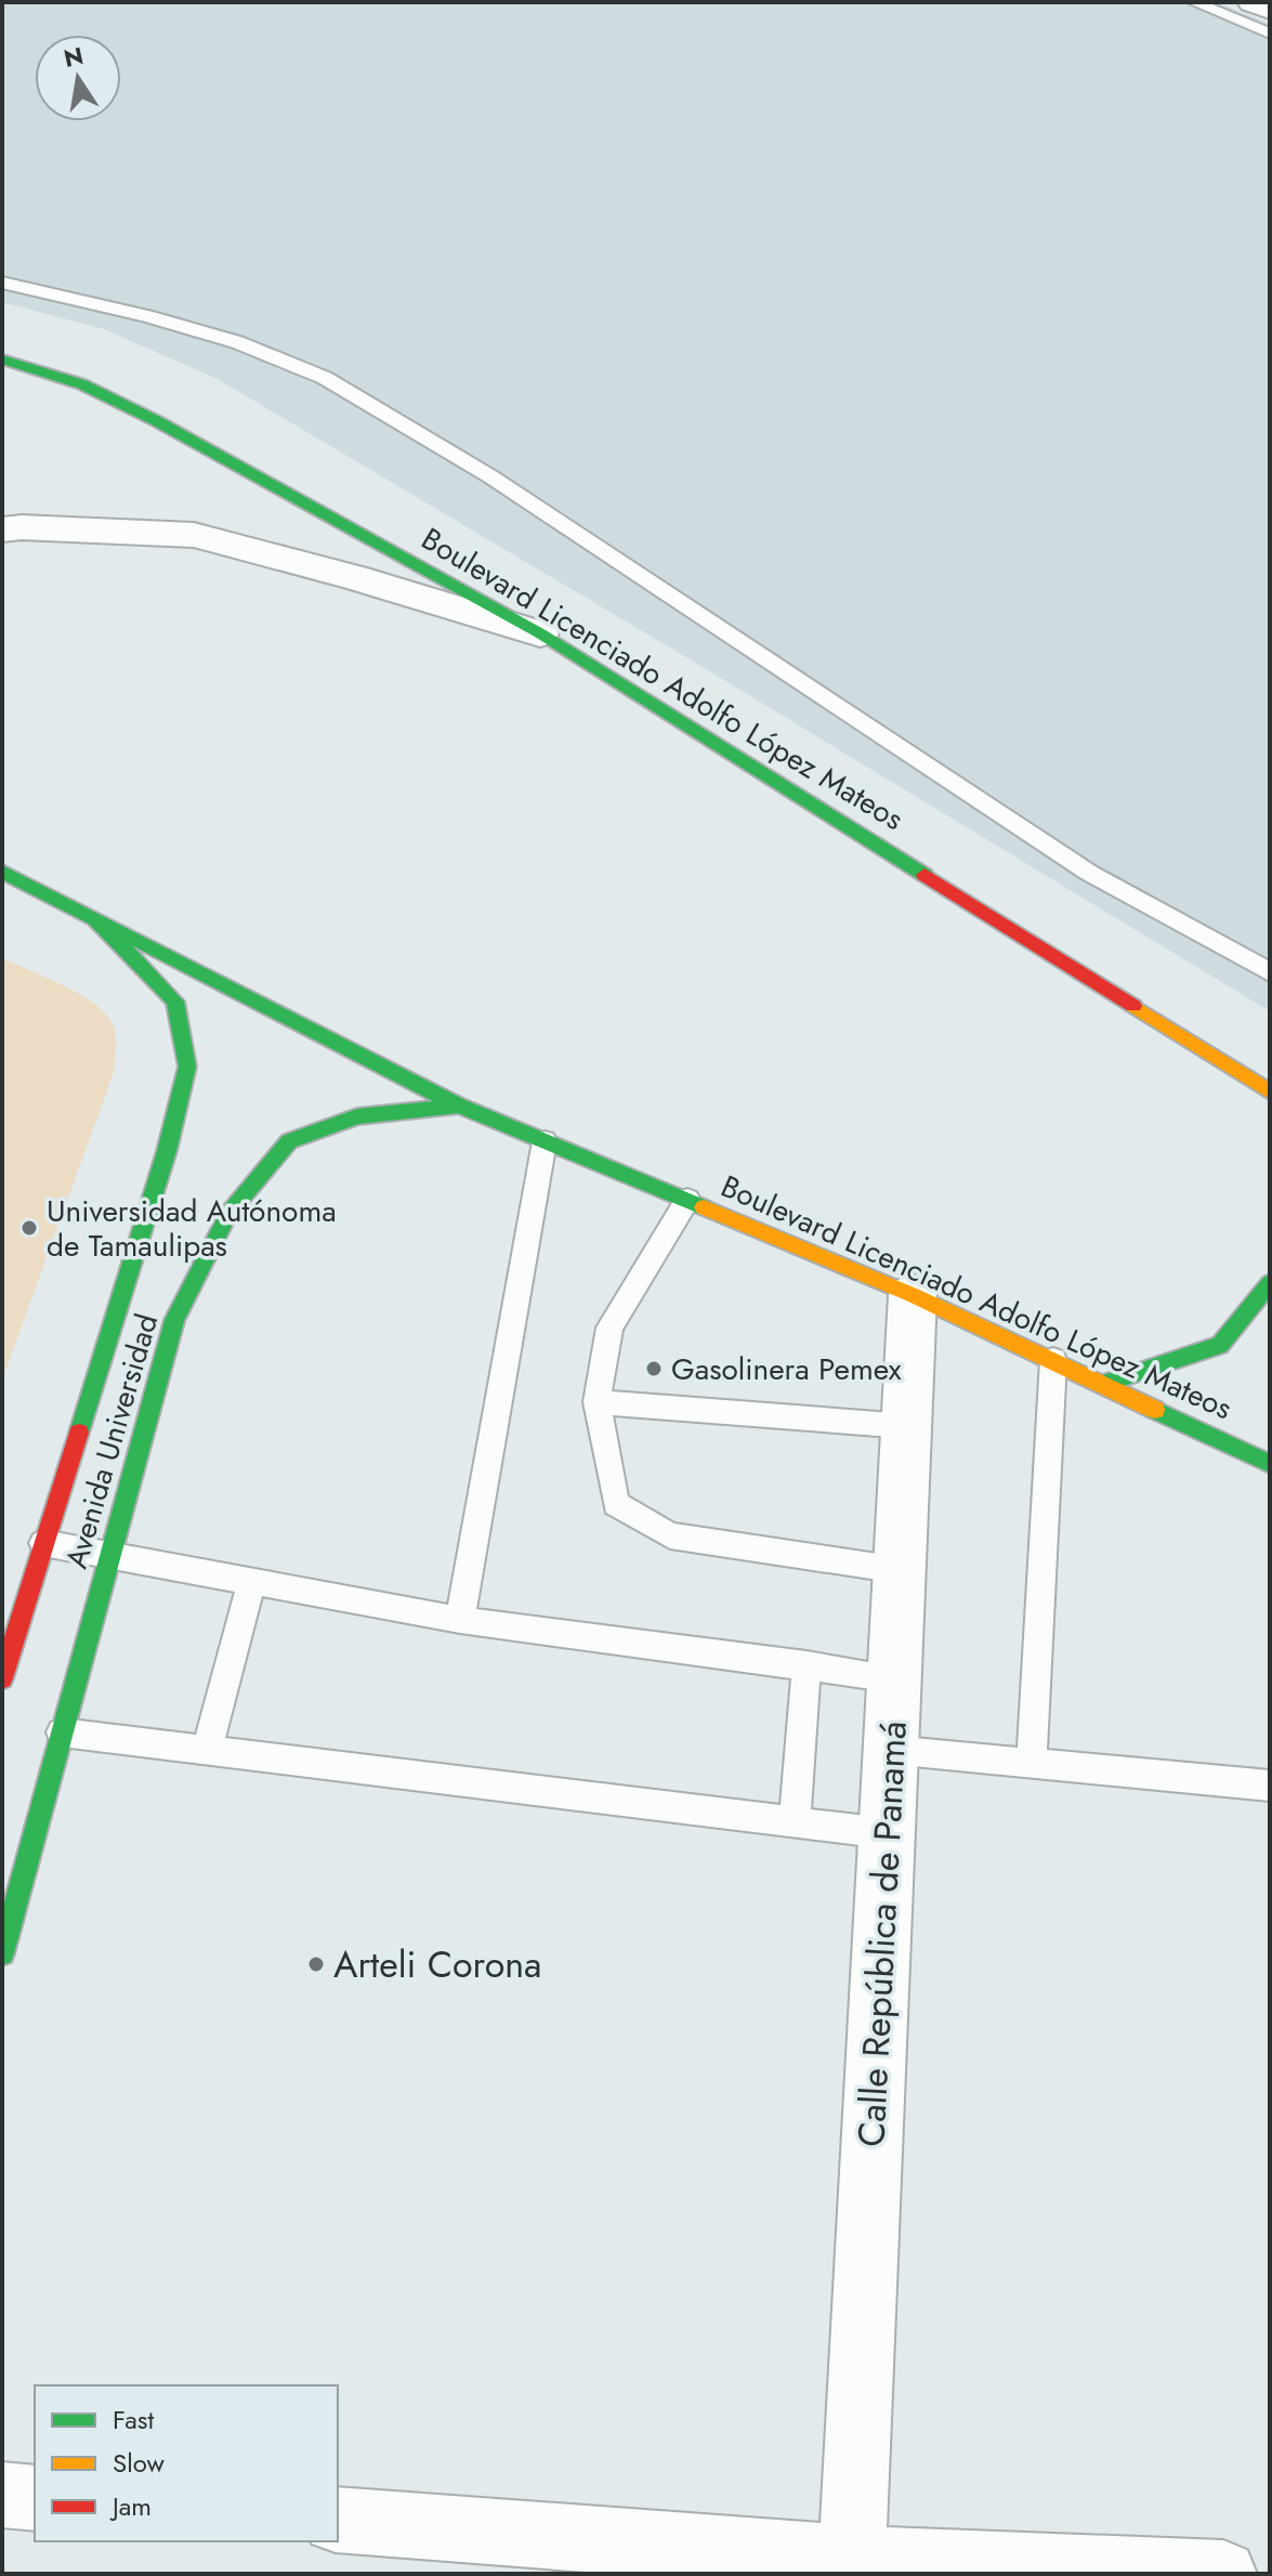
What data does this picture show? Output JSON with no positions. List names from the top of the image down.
{
  "streets": {
    "main road": ["Boulevard Licenciado Adolfo López Mateos", "Avenida Universidad"],
    "street": ["Calle República de Panamá"]
  },
  "crossings": [
    ["Boulevard Licenciado Adolfo López Mateos", "Avenida Universidad"],
    ["Boulevard Licenciado Adolfo López Mateos", "Calle República de Panamá"]
  ],
  "places": ["Universidad Autónoma de Tamaulipas", "Gasolinera Pemex", "Arteli Corona"],
  "legend": ["Fast", "Slow", "Jam"],
  "north": "top"
}
